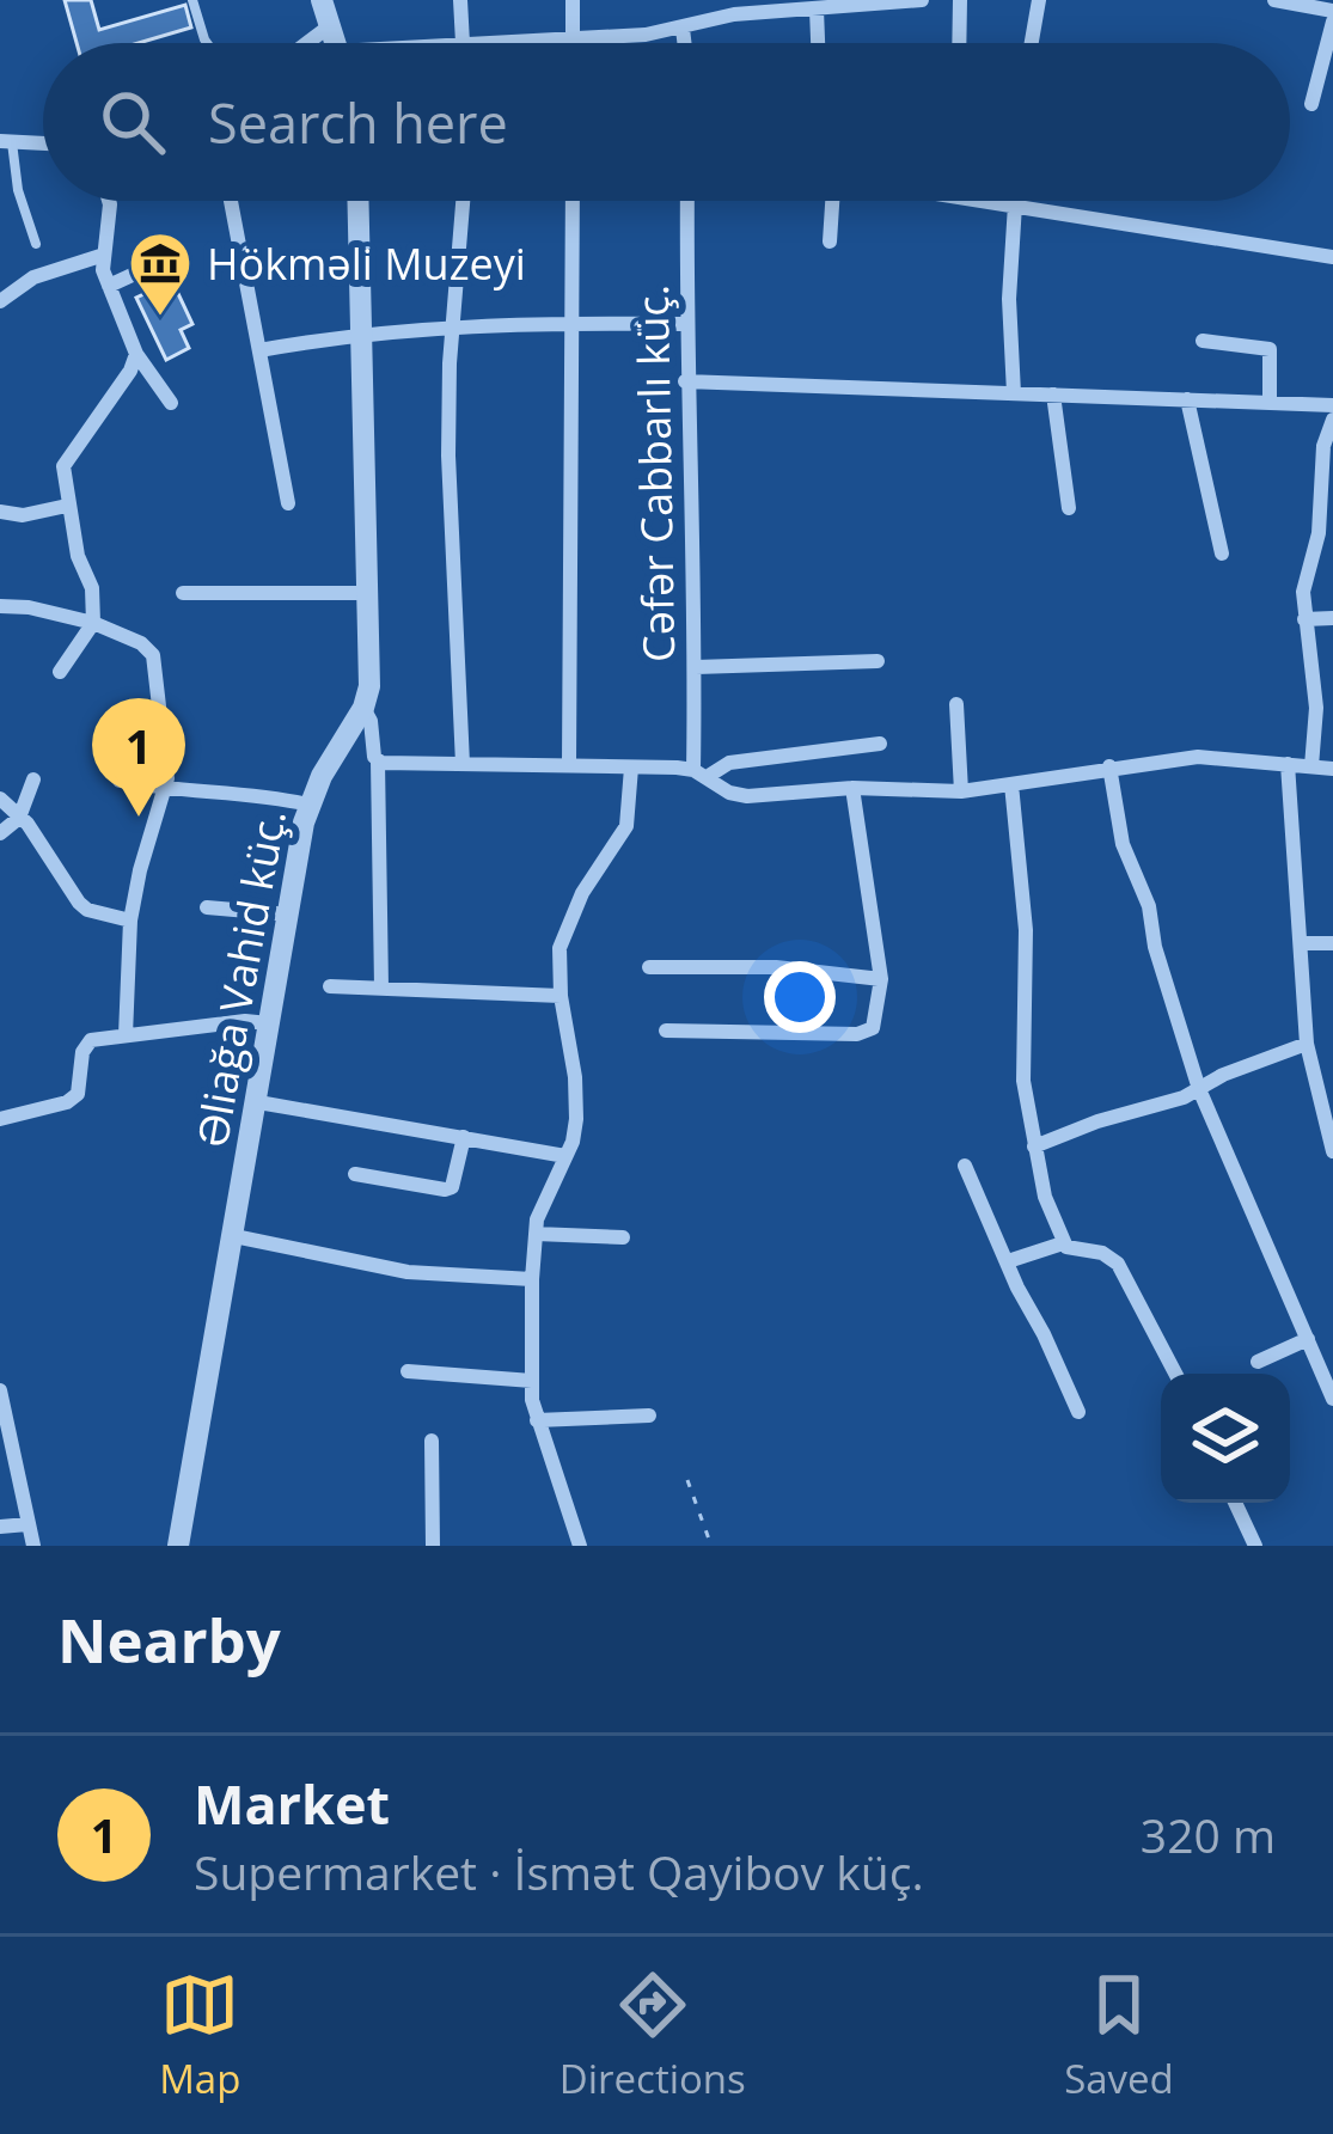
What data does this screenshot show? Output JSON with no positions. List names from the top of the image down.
{
  "streets": {
    "street": ["Cəfər Cabbarlı küç.", "Əliağa Vahid küç."]
  },
  "places": {
    "museum": ["Hökməli Muzeyi"]
  },
  "page": {
    "search": "Search here",
    "pins": "1",
    "heading": "Nearby",
    "list": [
      {
        "mark": "1",
        "name": "Market",
        "note": "Supermarket · İsmət Qayibov küç.",
        "value": "320 m"
      }
    ],
    "nav": ["Map", "Directions", "Saved"]
  }
}
